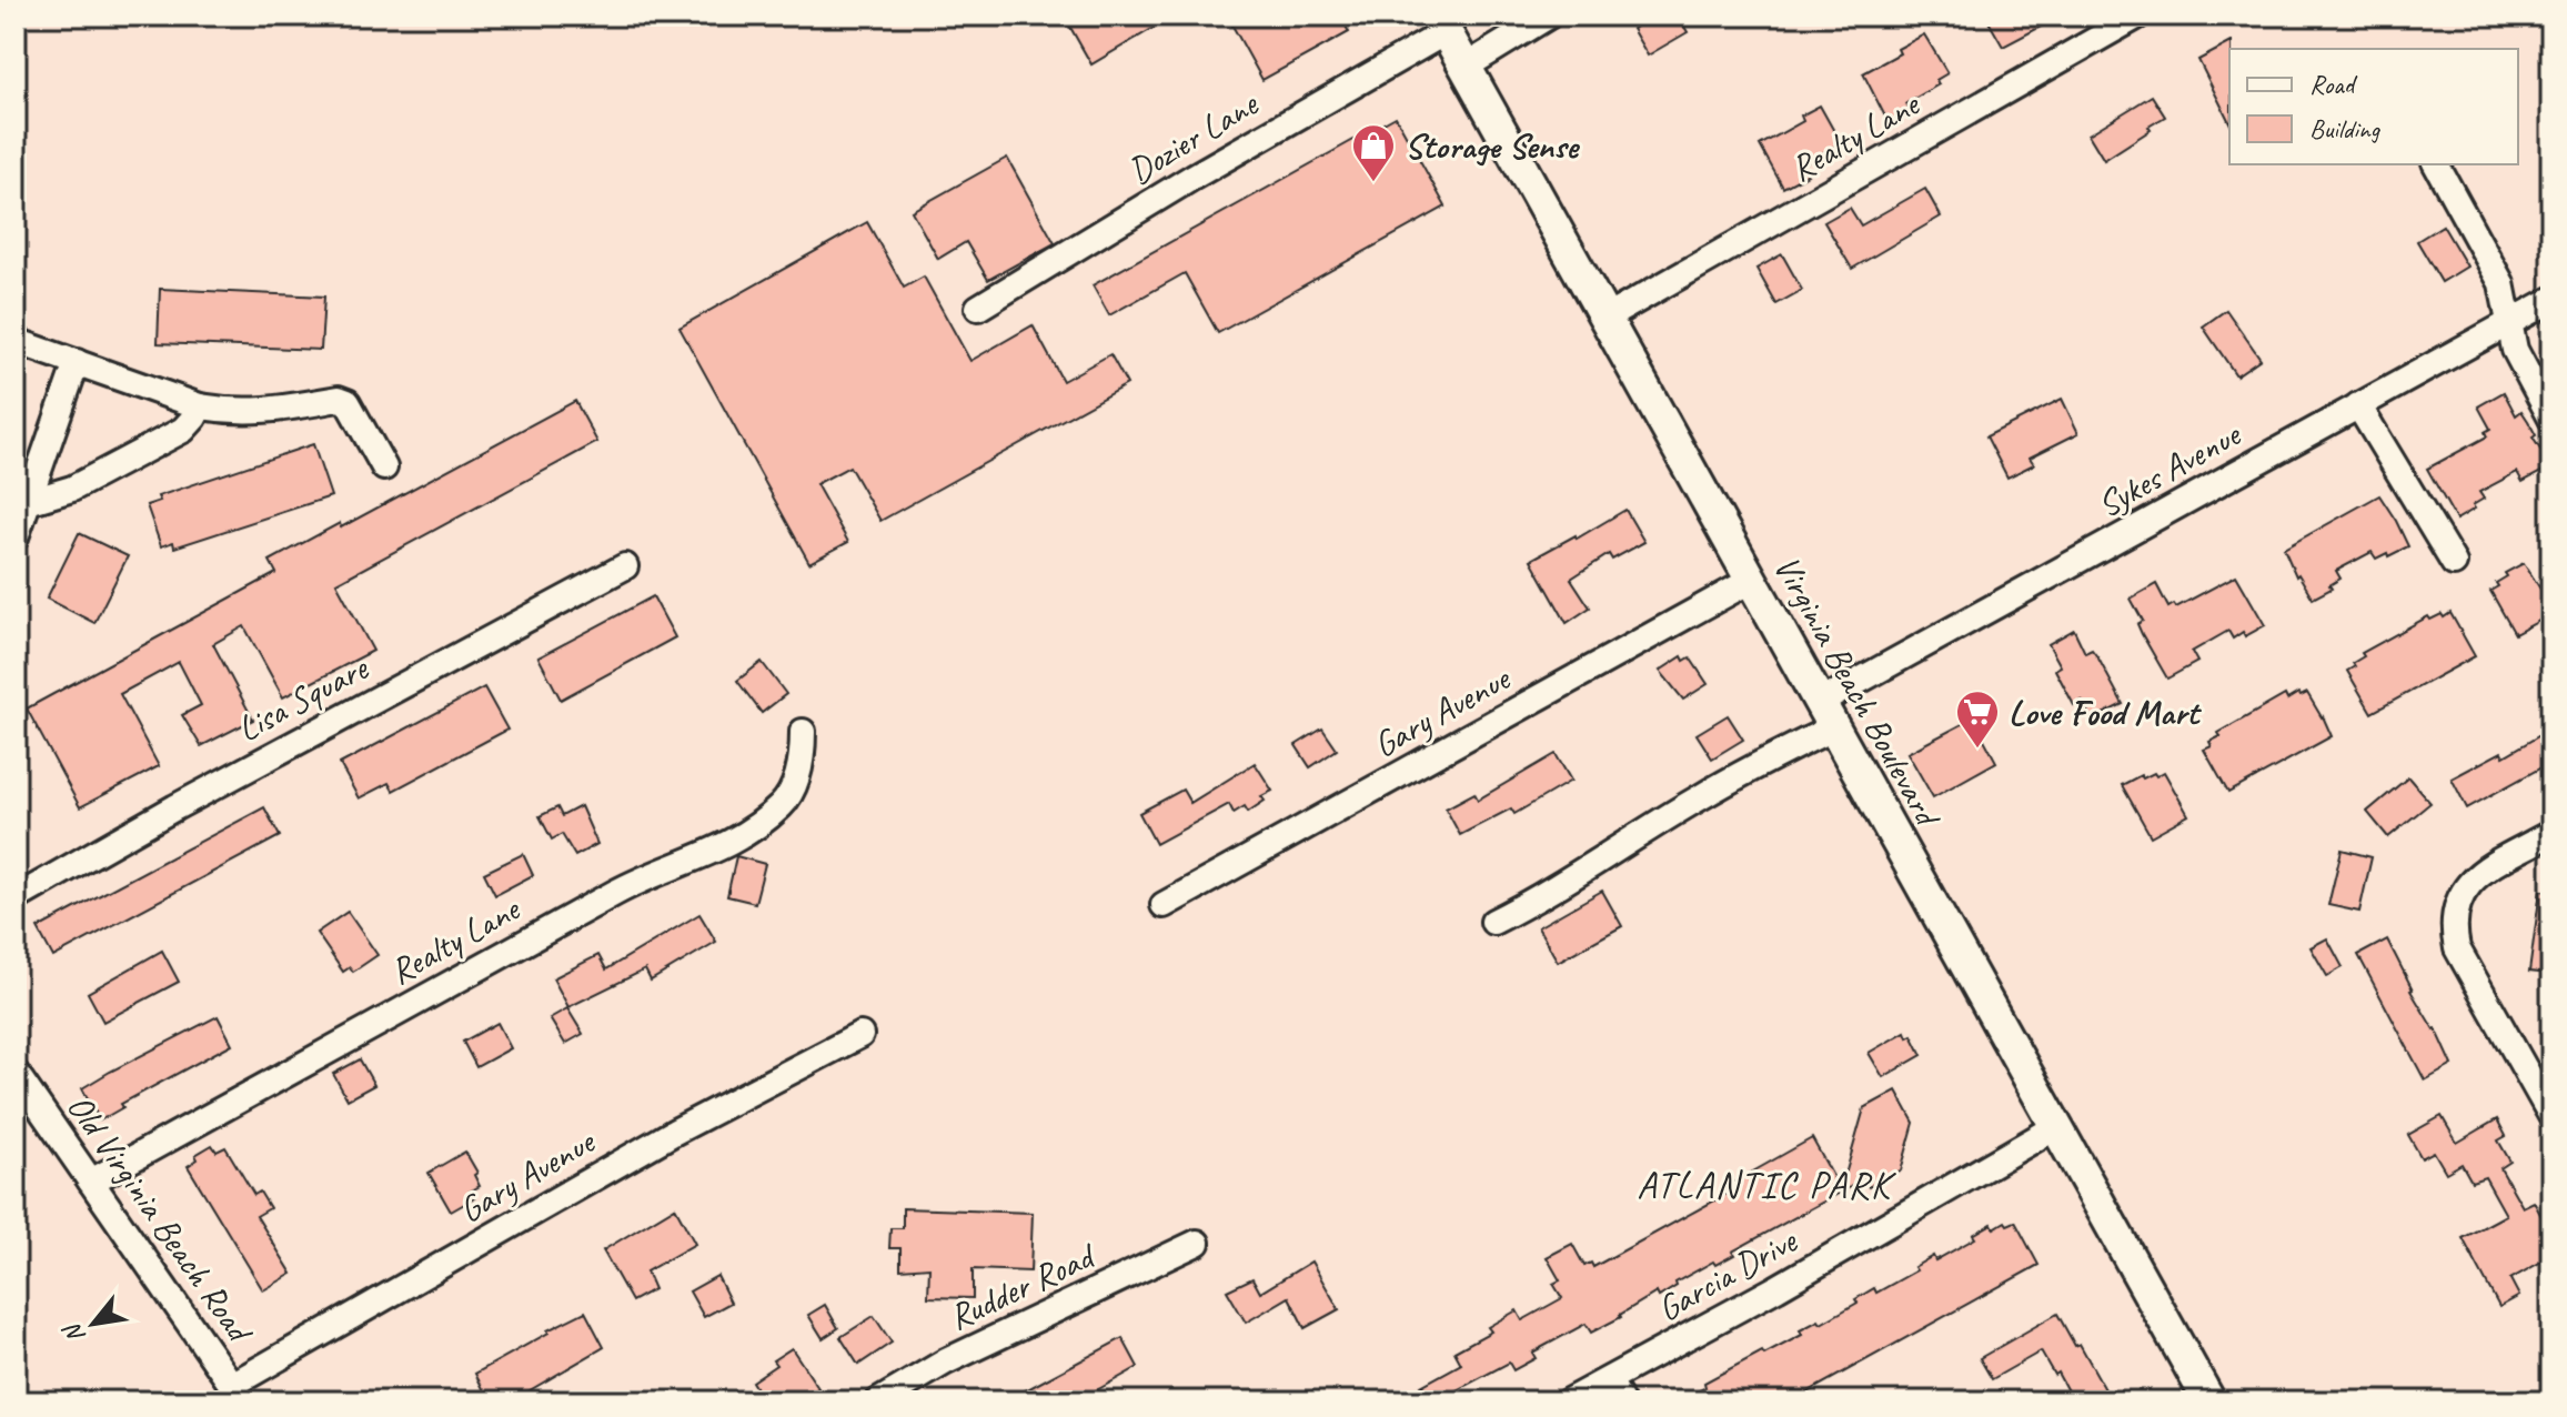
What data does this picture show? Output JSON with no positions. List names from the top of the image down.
{
  "streets": {
    "main road": ["Virginia Beach Boulevard"],
    "street": [
      "Realty Lane",
      "Dozier Lane",
      "Sykes Avenue",
      "Lisa Square",
      "Gary Avenue",
      "Old Virginia Beach Road",
      "Garcia Drive",
      "Rudder Road"
    ]
  },
  "crossings": [
    ["Realty Lane", "Virginia Beach Boulevard"],
    ["Realty Lane", "Old Virginia Beach Road"],
    ["Dozier Lane", "Virginia Beach Boulevard"],
    ["Sykes Avenue", "Virginia Beach Boulevard"],
    ["Virginia Beach Boulevard", "Gary Avenue"],
    ["Virginia Beach Boulevard", "Garcia Drive"],
    ["Gary Avenue", "Old Virginia Beach Road"]
  ],
  "districts": ["ATLANTIC PARK"],
  "places": {
    "shop": ["Storage Sense"],
    "supermarket": ["Love Food Mart"]
  },
  "legend": ["Road", "Building"],
  "north": "bottom left"
}
